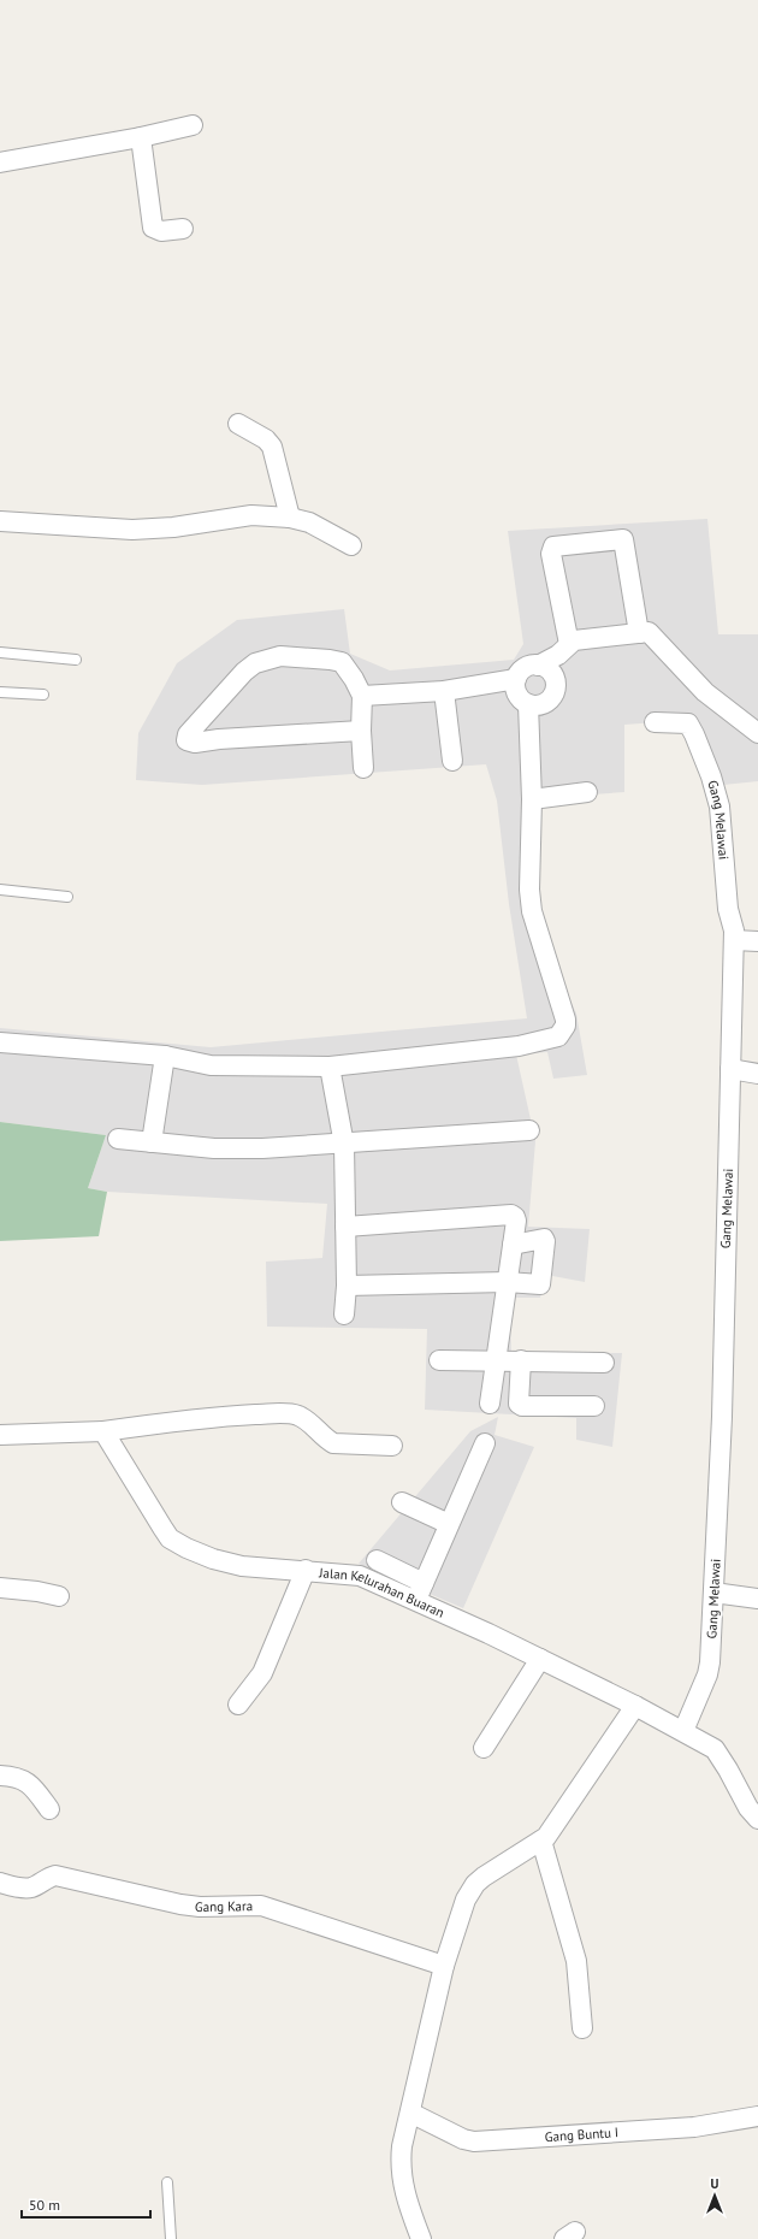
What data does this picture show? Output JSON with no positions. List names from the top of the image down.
{
  "streets": {
    "street": [
      "Gang Melawai",
      "Jalan Kelurahan Buaran",
      "Gang Kara",
      "Gang Buntu I"
    ]
  },
  "crossings": [
    ["Gang Melawai", "Jalan Kelurahan Buaran"]
  ],
  "scale_bar": "50 m",
  "north": "top"
}
